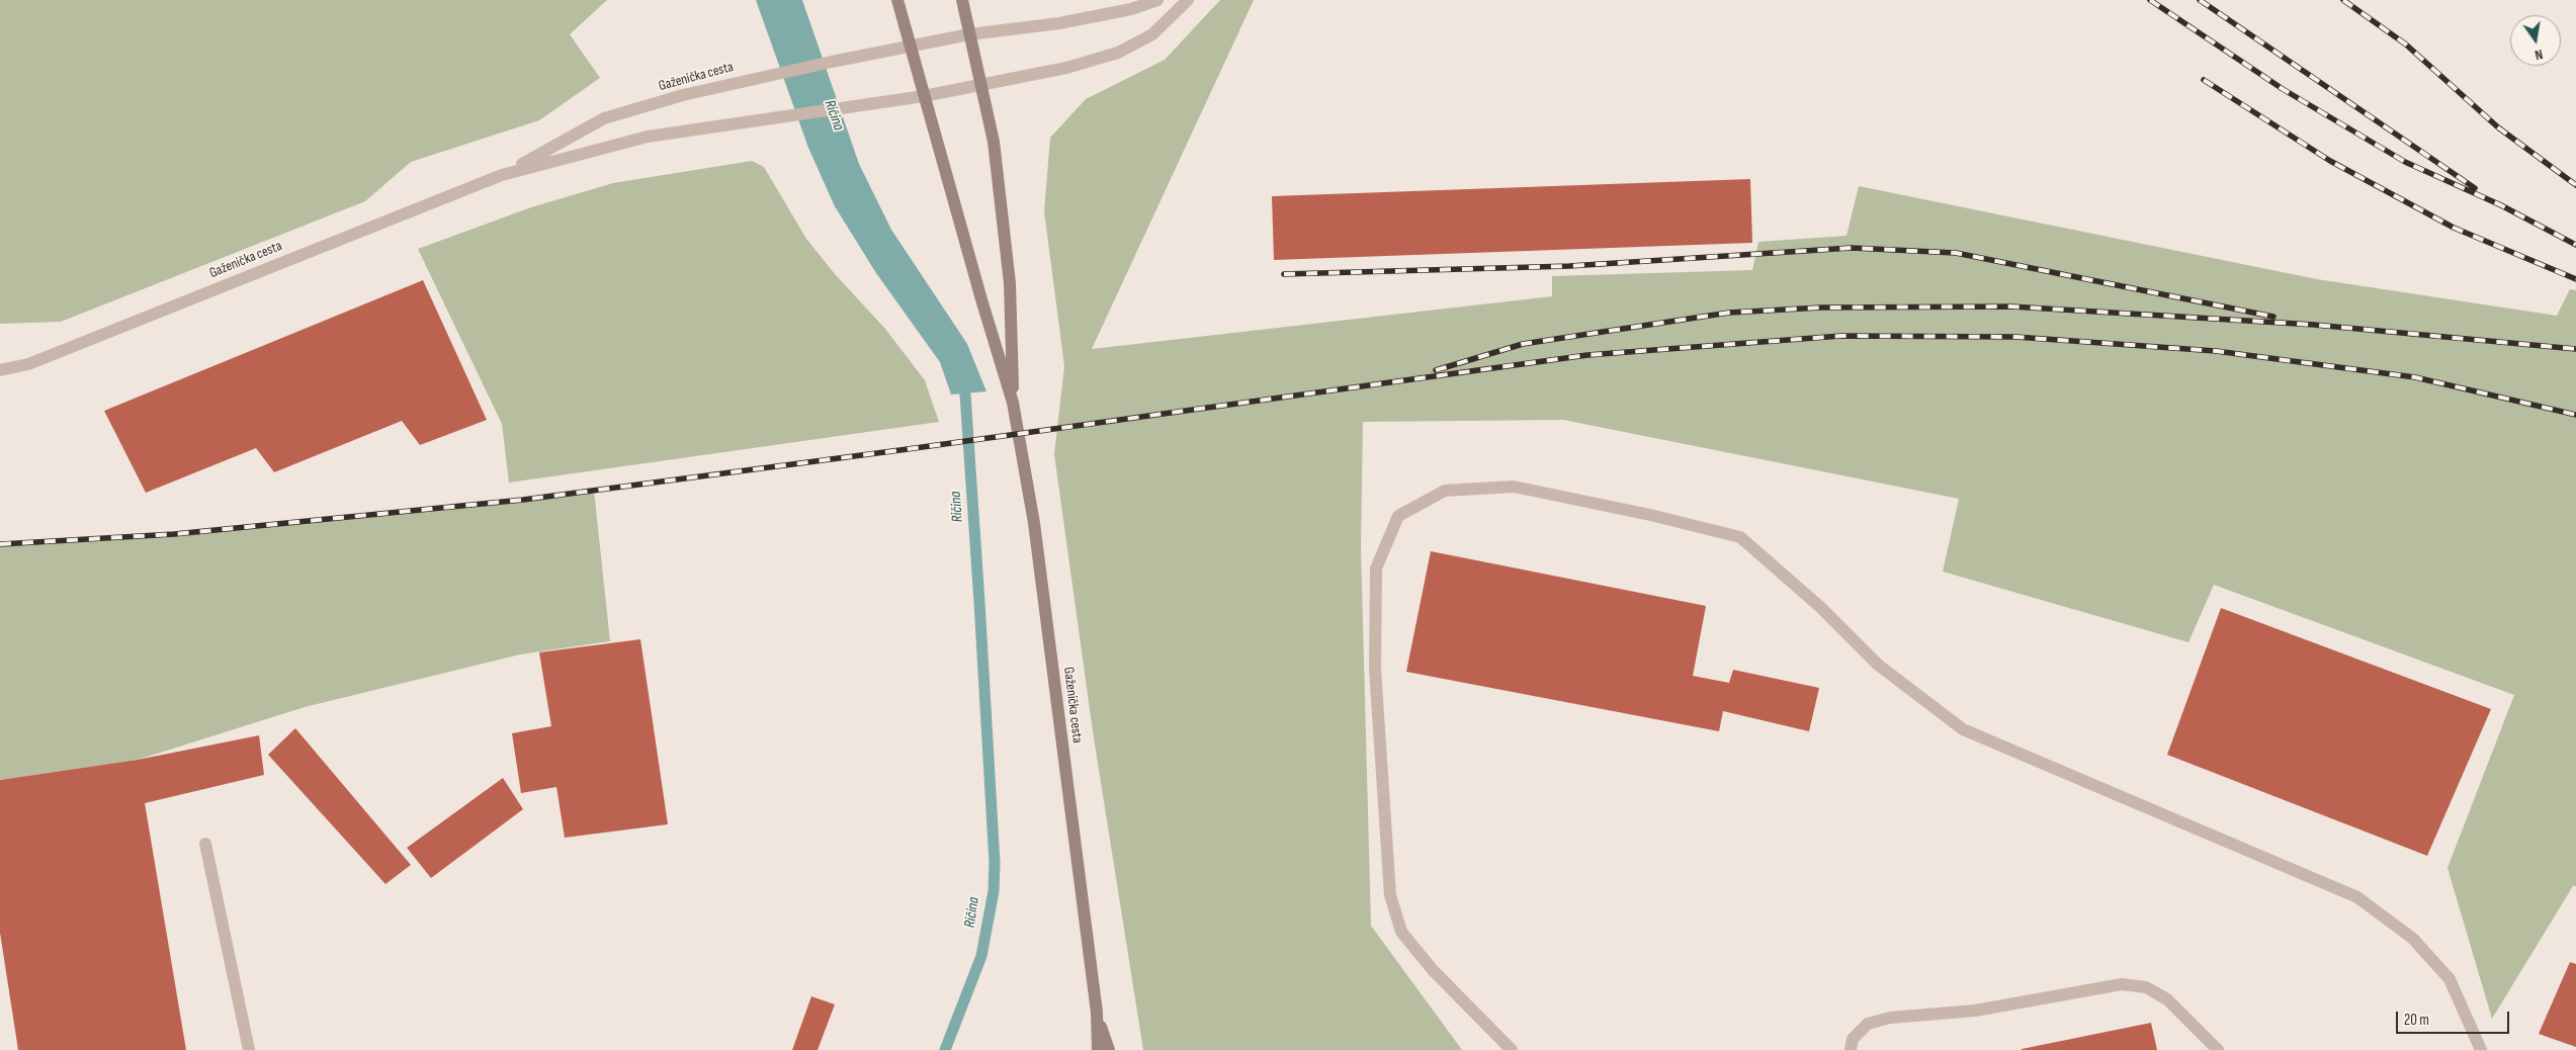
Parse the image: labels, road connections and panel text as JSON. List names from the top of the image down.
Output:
{
  "streets": {
    "main road": ["Gaženička cesta"]
  },
  "water": ["Ričina"],
  "scale_bar": "20 m",
  "north": "bottom"
}
